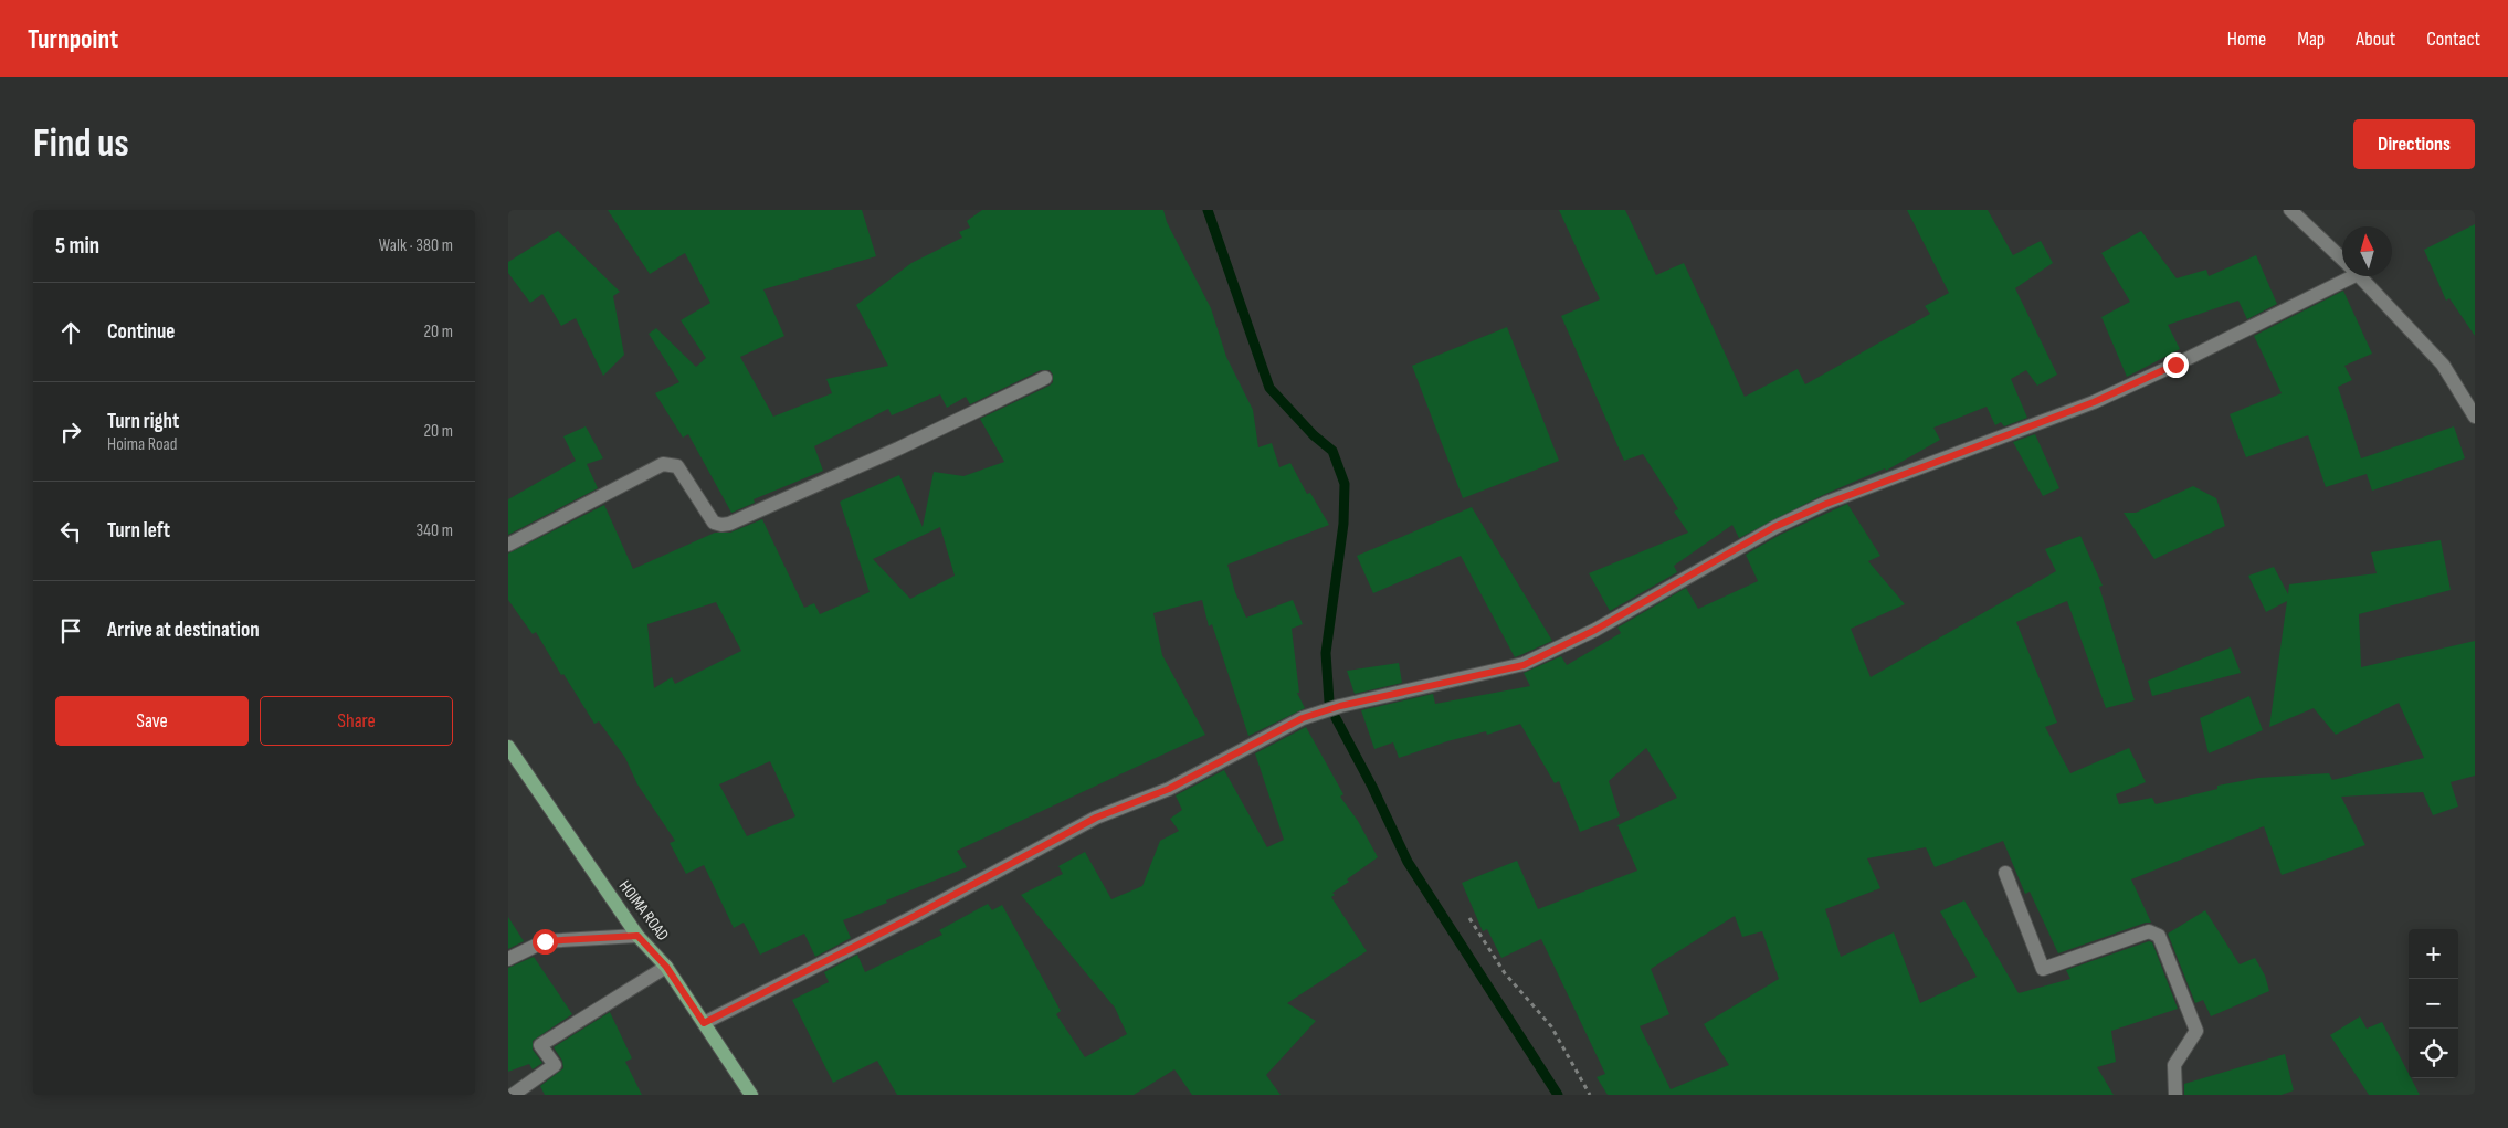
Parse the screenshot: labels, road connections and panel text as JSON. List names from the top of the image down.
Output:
{
  "streets": {
    "main road": ["HOIMA ROAD"]
  },
  "north": "top",
  "page": {
    "header": "Turnpoint",
    "nav": [
      "Home",
      "Map",
      "About",
      "Contact"
    ],
    "buttons": [
      "Directions",
      ["Save", "Share"]
    ],
    "title": "Find us",
    "heading": ["5 min", "Walk · 380 m"],
    "list": [
      ["Continue", "20 m"],
      ["Turn right", "Hoima Road", "20 m"],
      ["Turn left", "340 m"],
      "Arrive at destination"
    ],
    "map_buttons": ["+", "−"]
  }
}
